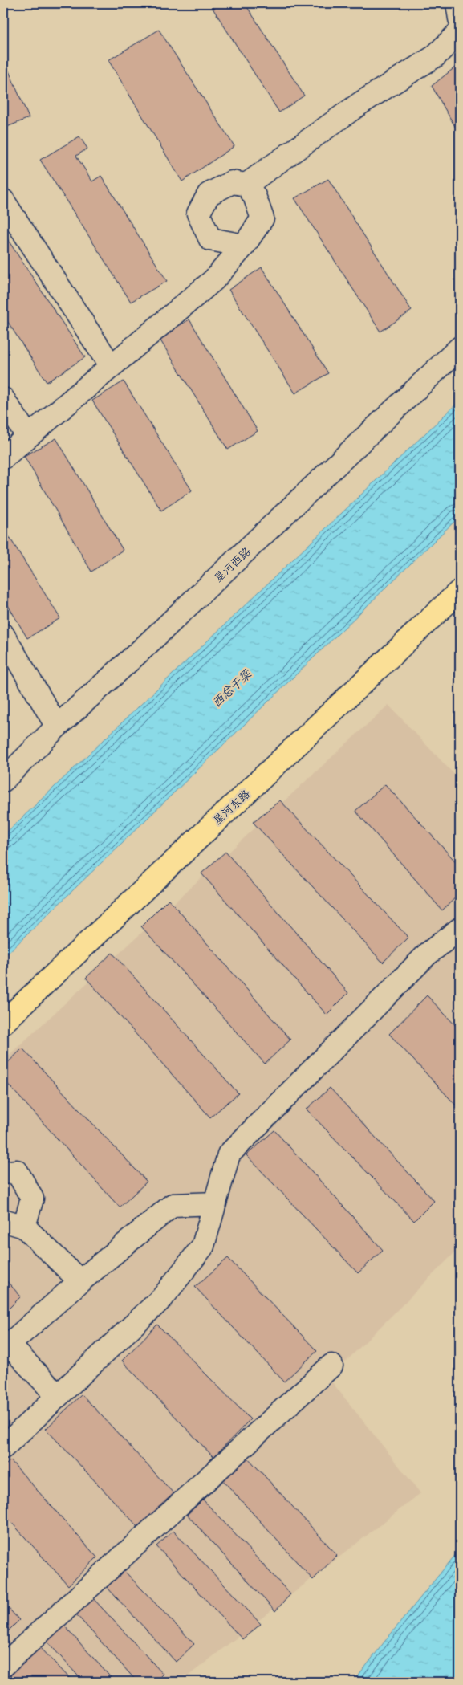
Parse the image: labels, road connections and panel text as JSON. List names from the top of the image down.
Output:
{
  "streets": {
    "main road": ["星河东路"],
    "street": ["星河西路"]
  },
  "water": ["西总干梁"]
}
